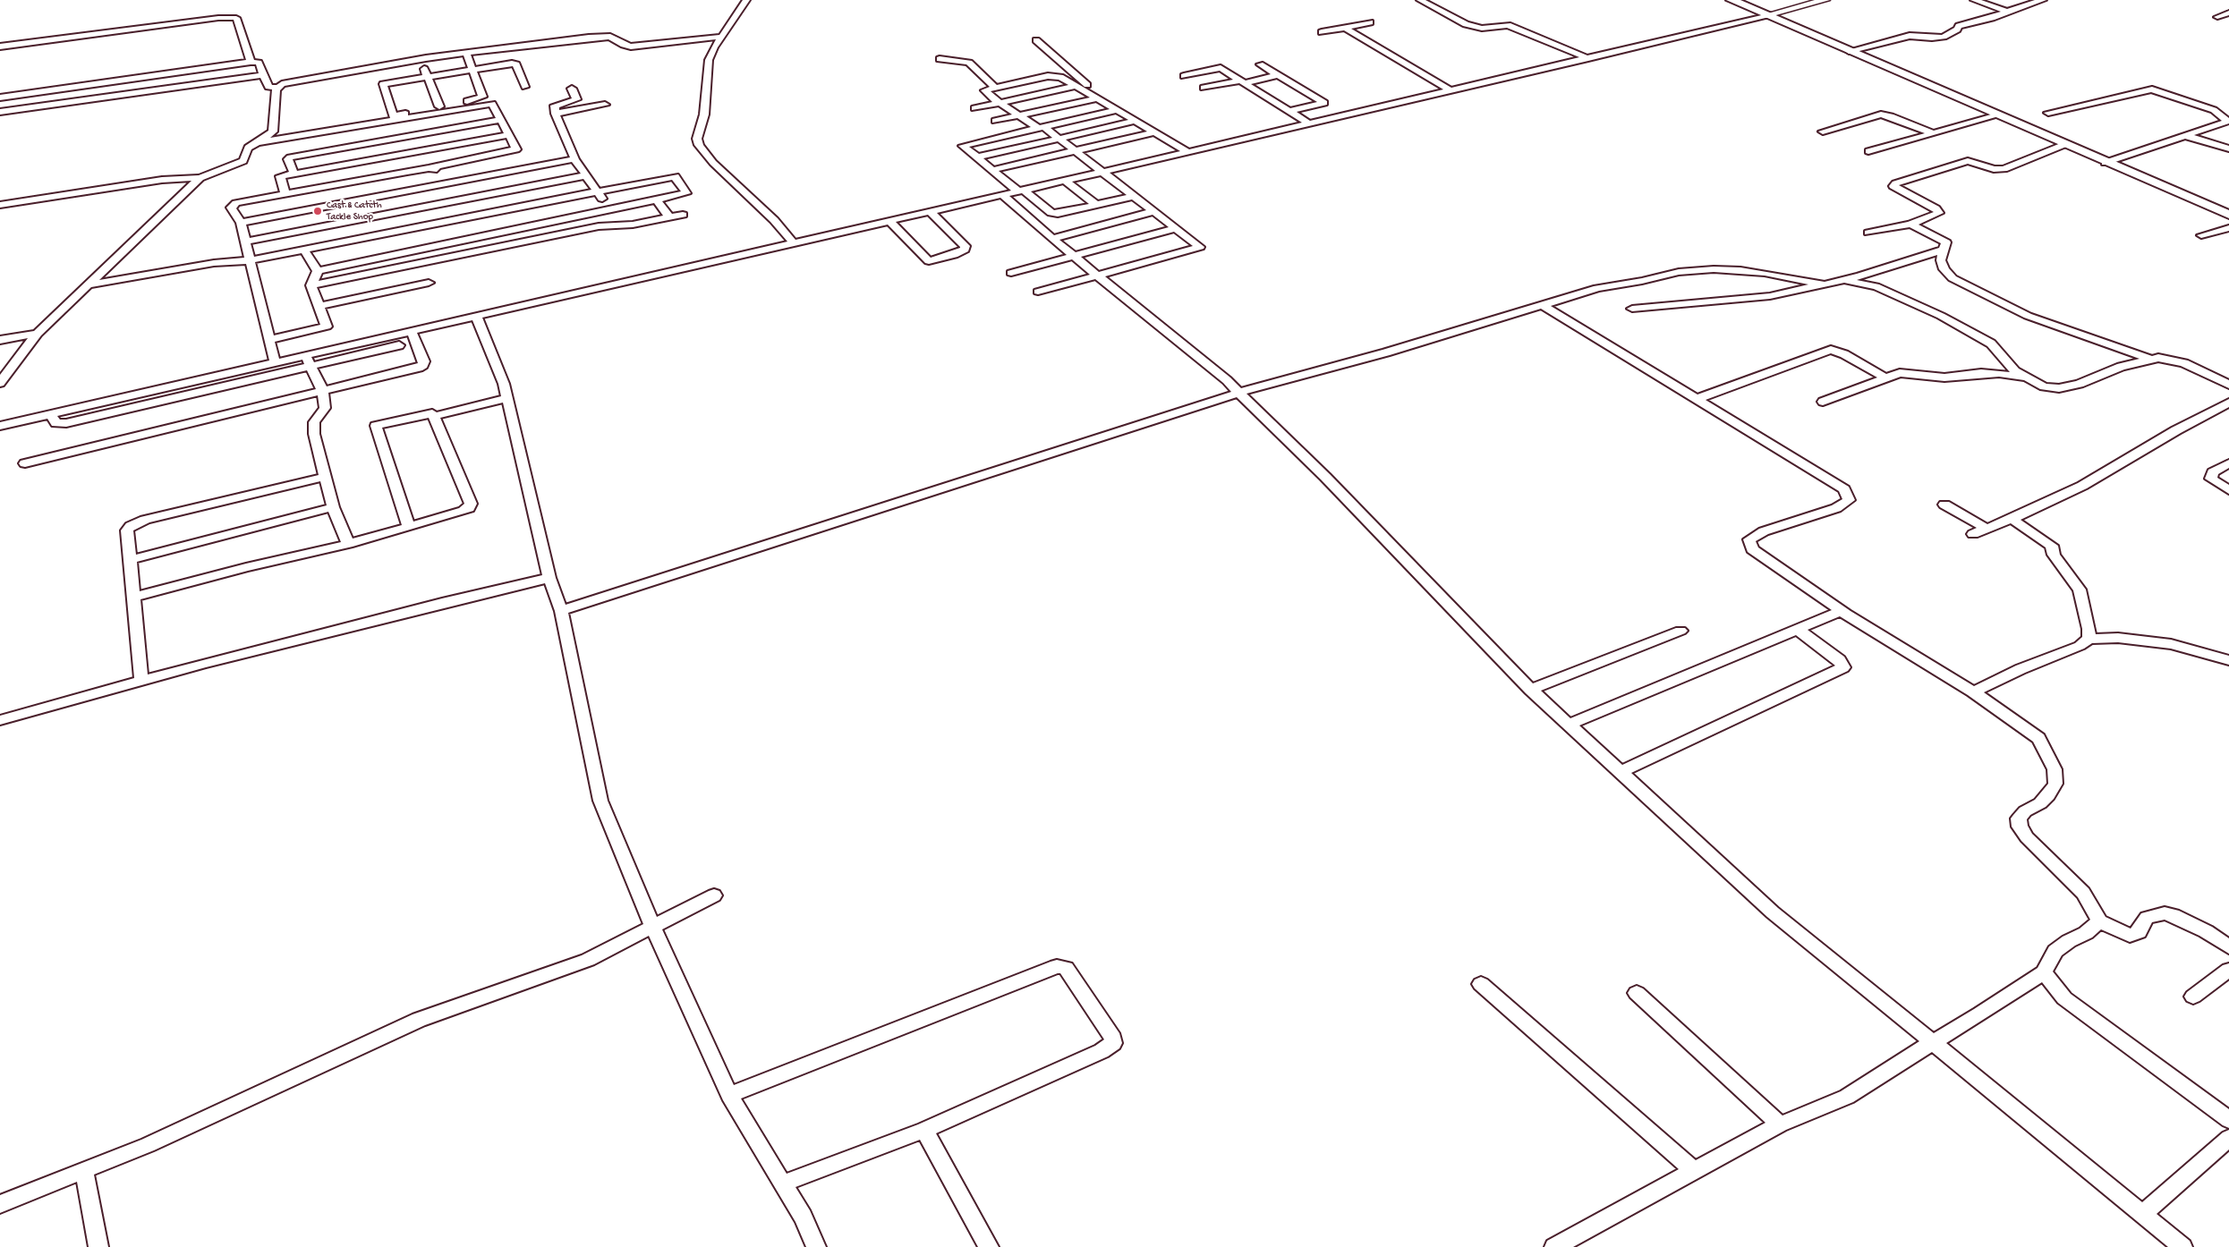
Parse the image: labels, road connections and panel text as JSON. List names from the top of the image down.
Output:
{
  "places": ["Cast & Catcth Tackle Shop"]
}
